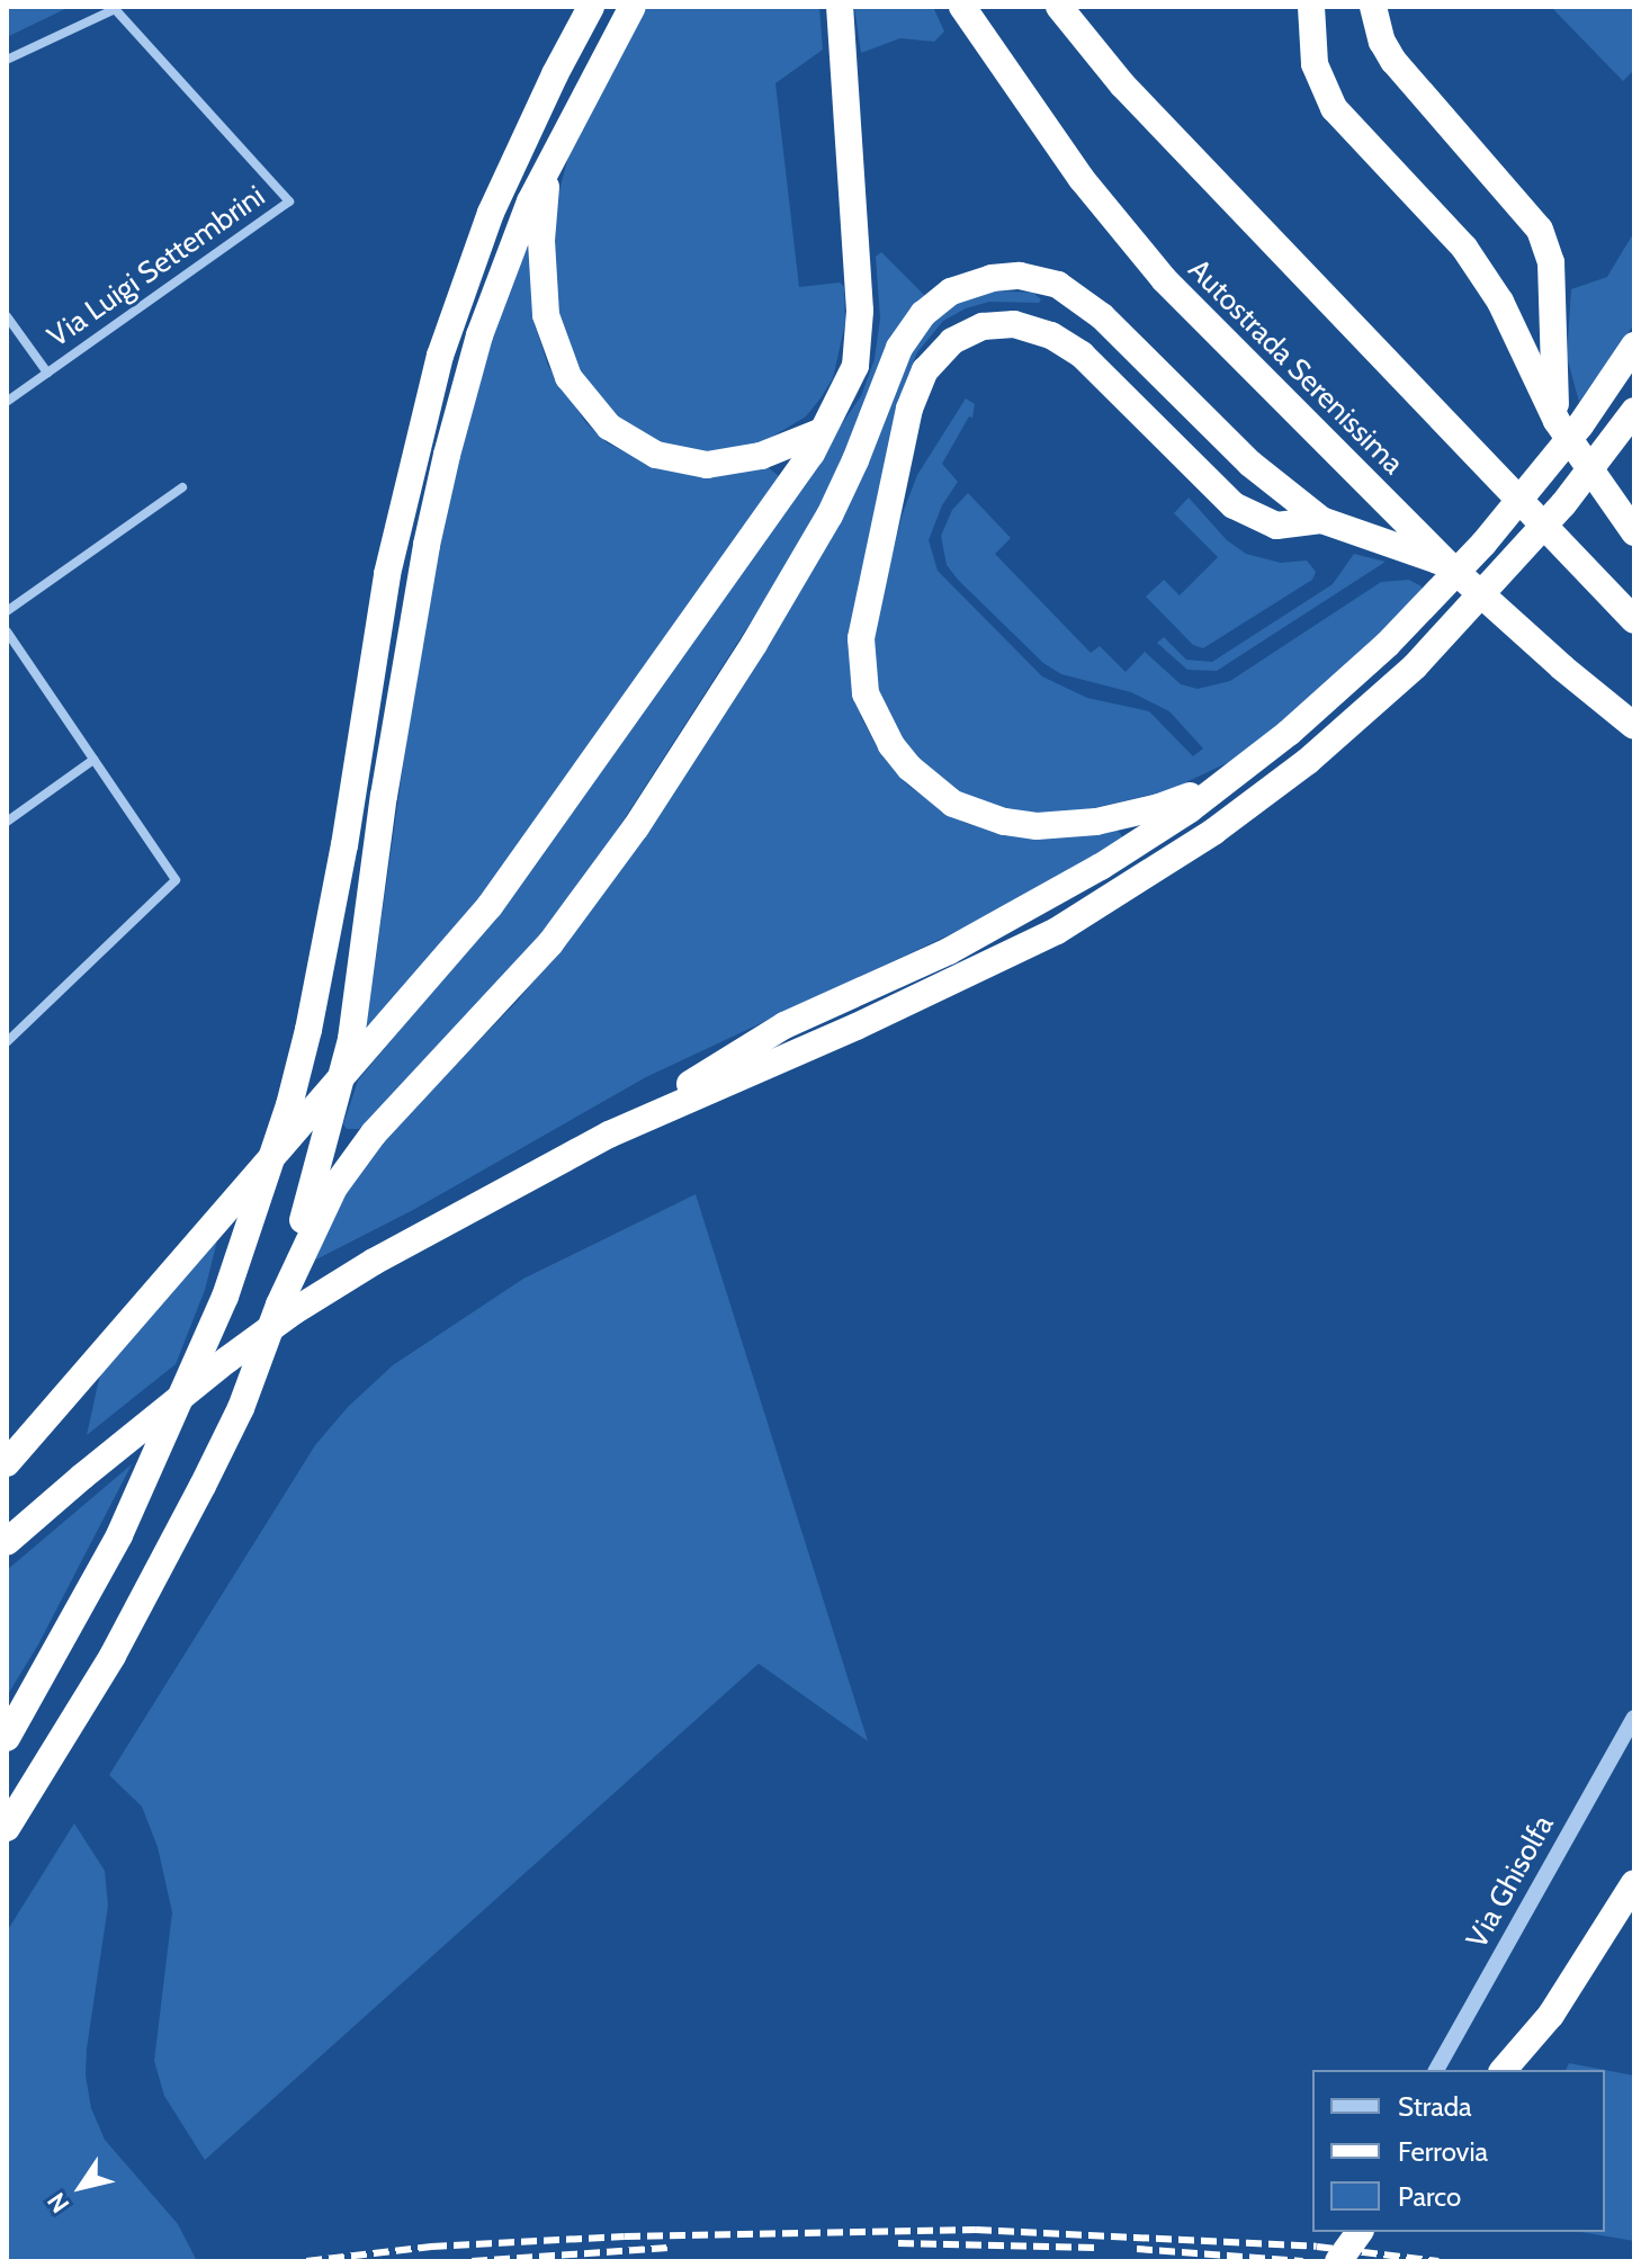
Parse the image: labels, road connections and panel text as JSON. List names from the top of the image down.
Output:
{
  "streets": {
    "highway": ["Autostrada Serenissima"],
    "street": ["Via Luigi Settembrini", "Via Ghisolfa"]
  },
  "legend": ["Strada", "Ferrovia", "Parco"],
  "north": "bottom left"
}
